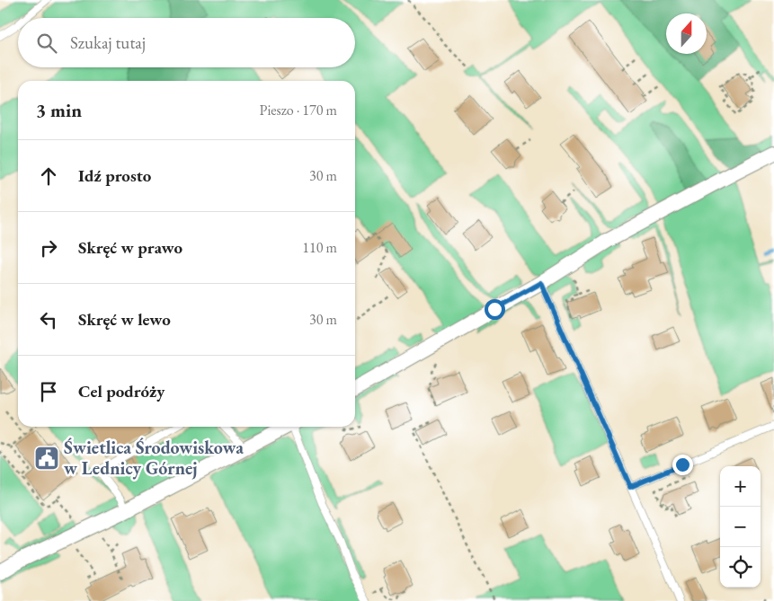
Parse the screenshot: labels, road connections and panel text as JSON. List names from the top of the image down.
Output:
{
  "places": {
    "public building": ["Świetlica Środowiskowa w Lednicy Górnej"]
  },
  "north": "top",
  "page": {
    "search": "Szukaj tutaj",
    "heading": ["3 min", "Pieszo · 170 m"],
    "list": [
      ["Idź prosto", "30 m"],
      ["Skręć w prawo", "110 m"],
      ["Skręć w lewo", "30 m"],
      "Cel podróży"
    ],
    "map_buttons": ["+", "−"]
  }
}
